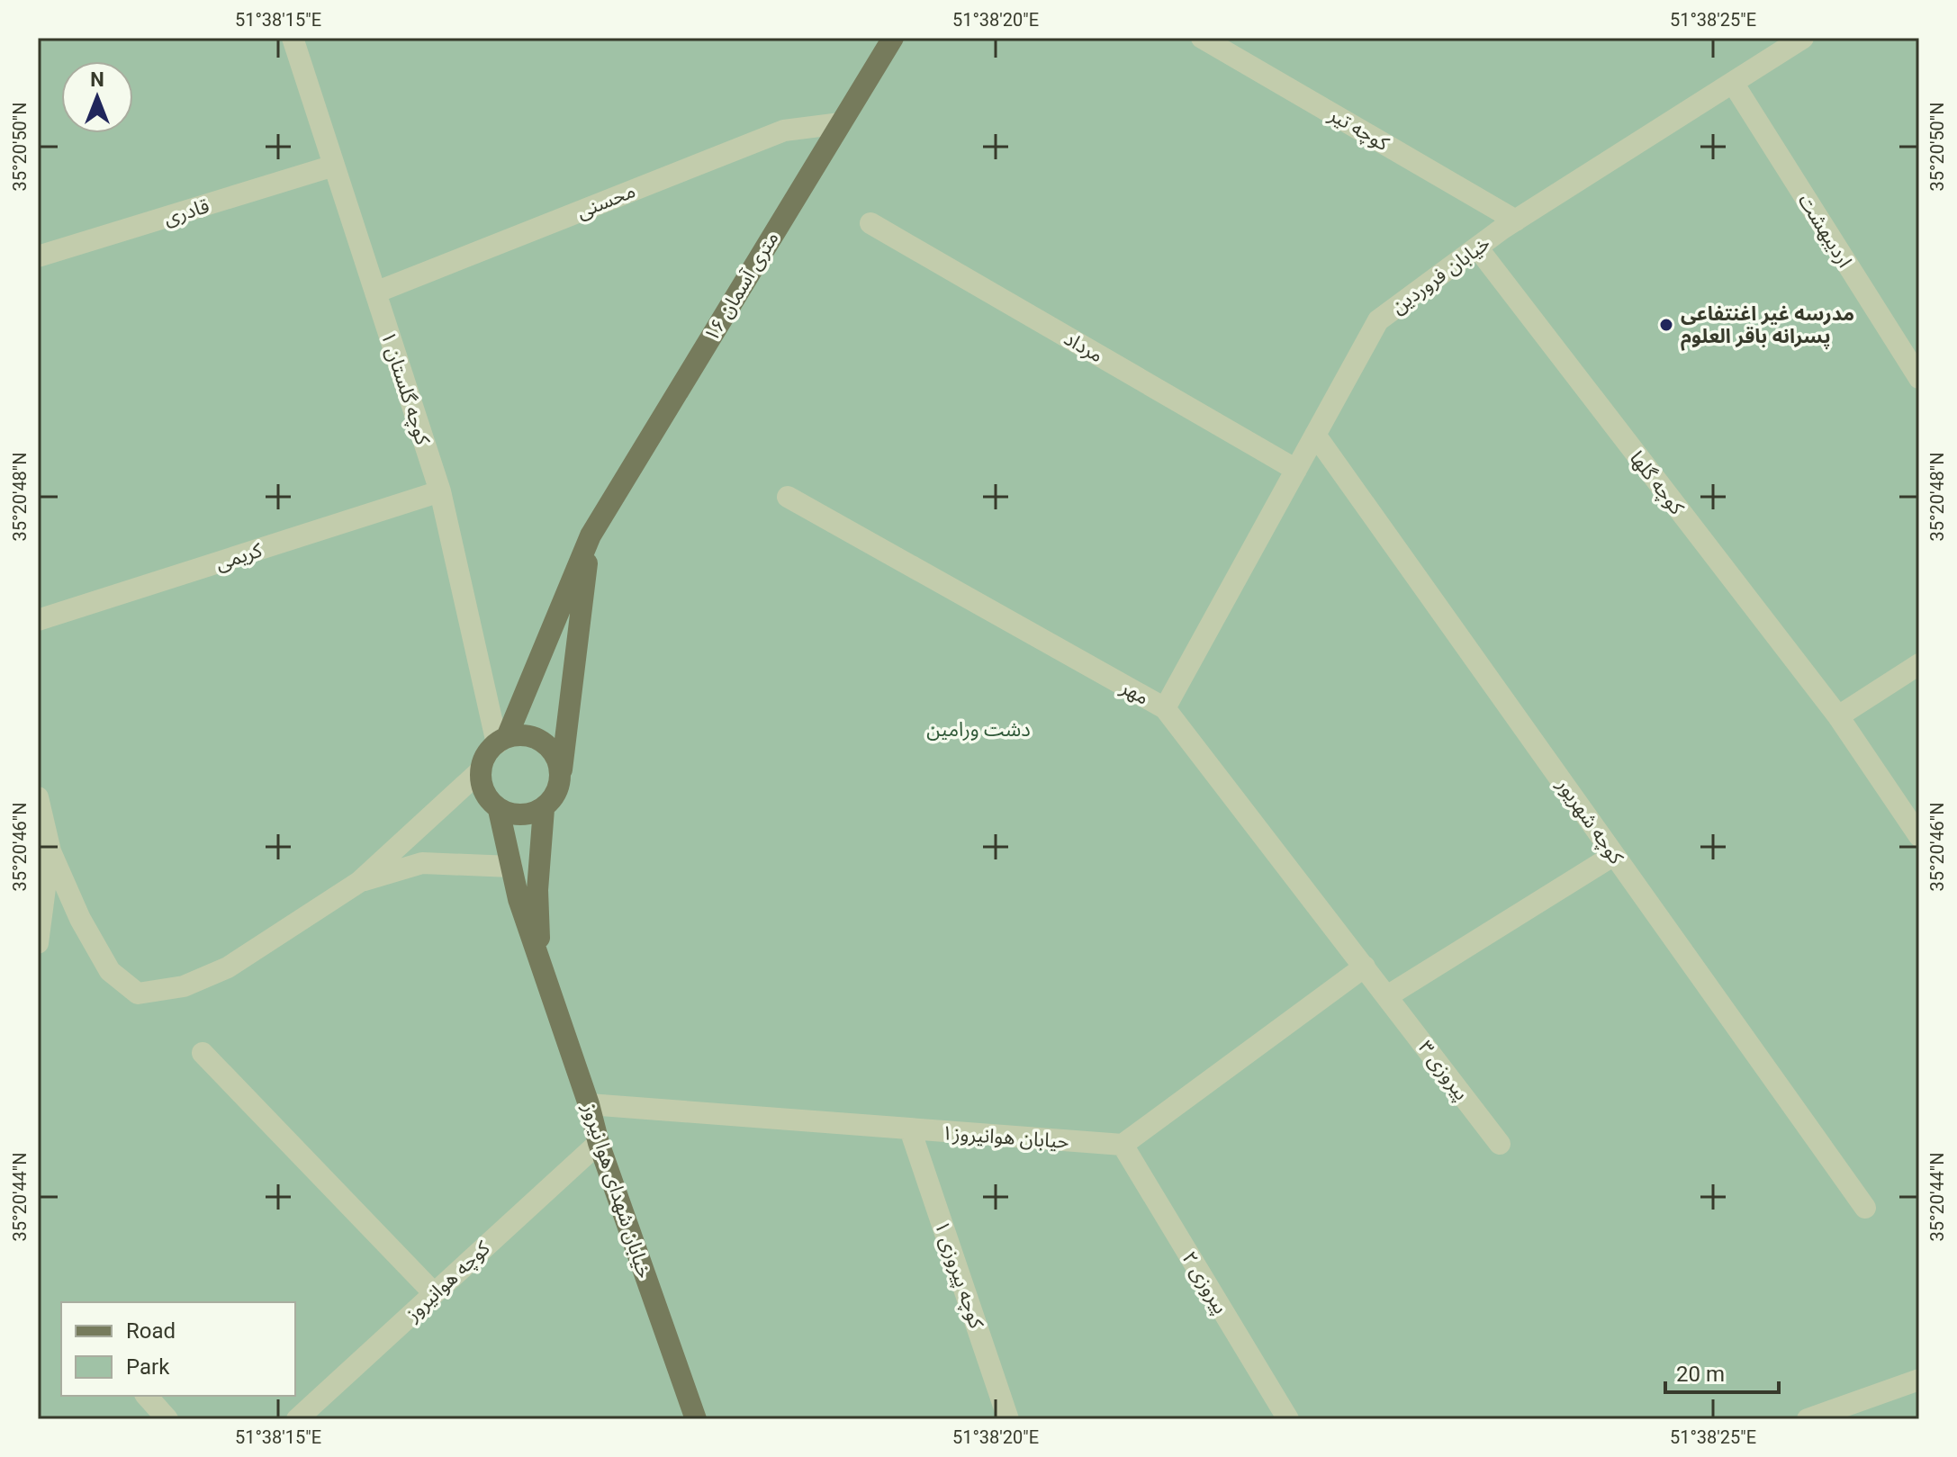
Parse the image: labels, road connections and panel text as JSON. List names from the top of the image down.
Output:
{
  "streets": {
    "main road": ["۱۶ متری آسمان", "خیابان شهدای هوا نیروز"],
    "street": [
      "کوچه تیر",
      "محسنی",
      "قادری",
      "اردیبهشت",
      "خیابان فروردین",
      "مرداد",
      "کوچه گلستان ۱",
      "کوچه گلها",
      "کریمی",
      "مهر",
      "کوچه شهریور",
      "پیروزی ۳",
      "حیابان هوانیروز۱",
      "کوچه پیروزی ۱",
      "کوچه هوانیروز",
      "پیروزی ۲"
    ]
  },
  "crossings": [
    ["کوچه تیر", "خیابان فروردین"],
    ["محسنی", "۱۶ متری آسمان"],
    ["محسنی", "کوچه گلستان ۱"],
    ["قادری", "کوچه گلستان ۱"],
    ["اردیبهشت", "خیابان فروردین"],
    ["خیابان فروردین", "مرداد"],
    ["خیابان فروردین", "کوچه گلها"],
    ["خیابان فروردین", "مهر"],
    ["خیابان فروردین", "کوچه شهریور"],
    ["۱۶ متری آسمان", "کوچه گلستان ۱"],
    ["۱۶ متری آسمان", "خیابان شهدای هوا نیروز"],
    ["کوچه گلستان ۱", "کریمی"],
    ["کوچه گلستان ۱", "خیابان شهدای هوا نیروز"],
    ["مهر", "پیروزی ۳"],
    ["حیابان هوانیروز۱", "خیابان شهدای هوا نیروز"],
    ["حیابان هوانیروز۱", "کوچه پیروزی ۱"],
    ["حیابان هوانیروز۱", "پیروزی ۲"],
    ["خیابان شهدای هوا نیروز", "کوچه هوانیروز"]
  ],
  "parks": ["دشت ورامین"],
  "places": ["مدرسه غیر اغنتفاعی پسرانه باقر العلوم"],
  "legend": ["Road", "Park"],
  "scale_bar": "20 m",
  "north": "top",
  "coordinates": [
    "51°38'15\"E",
    "51°38'20\"E",
    "51°38'25\"E",
    "35°20'50\"N",
    "35°20'48\"N",
    "35°20'46\"N",
    "35°20'44\"N"
  ]
}
